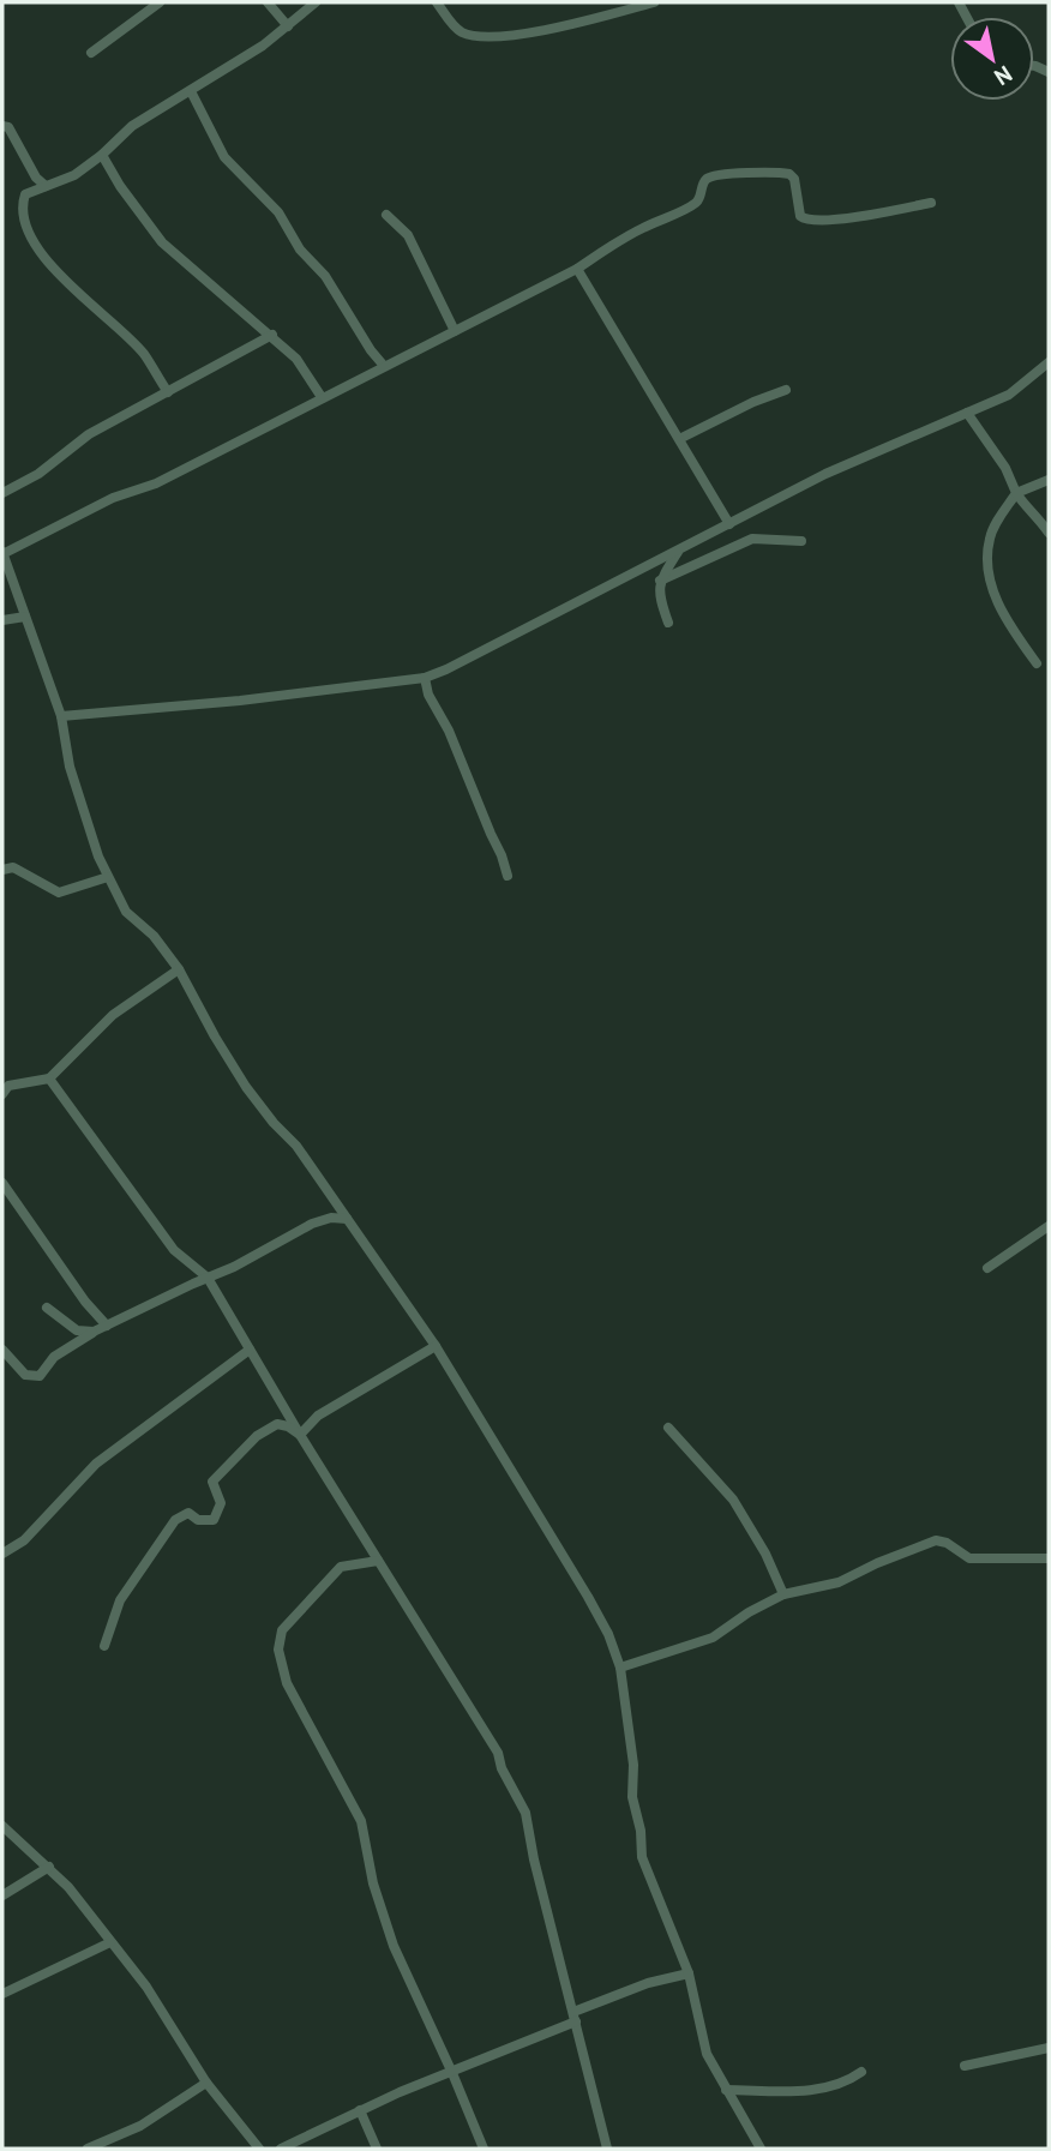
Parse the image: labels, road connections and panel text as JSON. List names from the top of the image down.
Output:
{
  "north": "bottom right"
}
